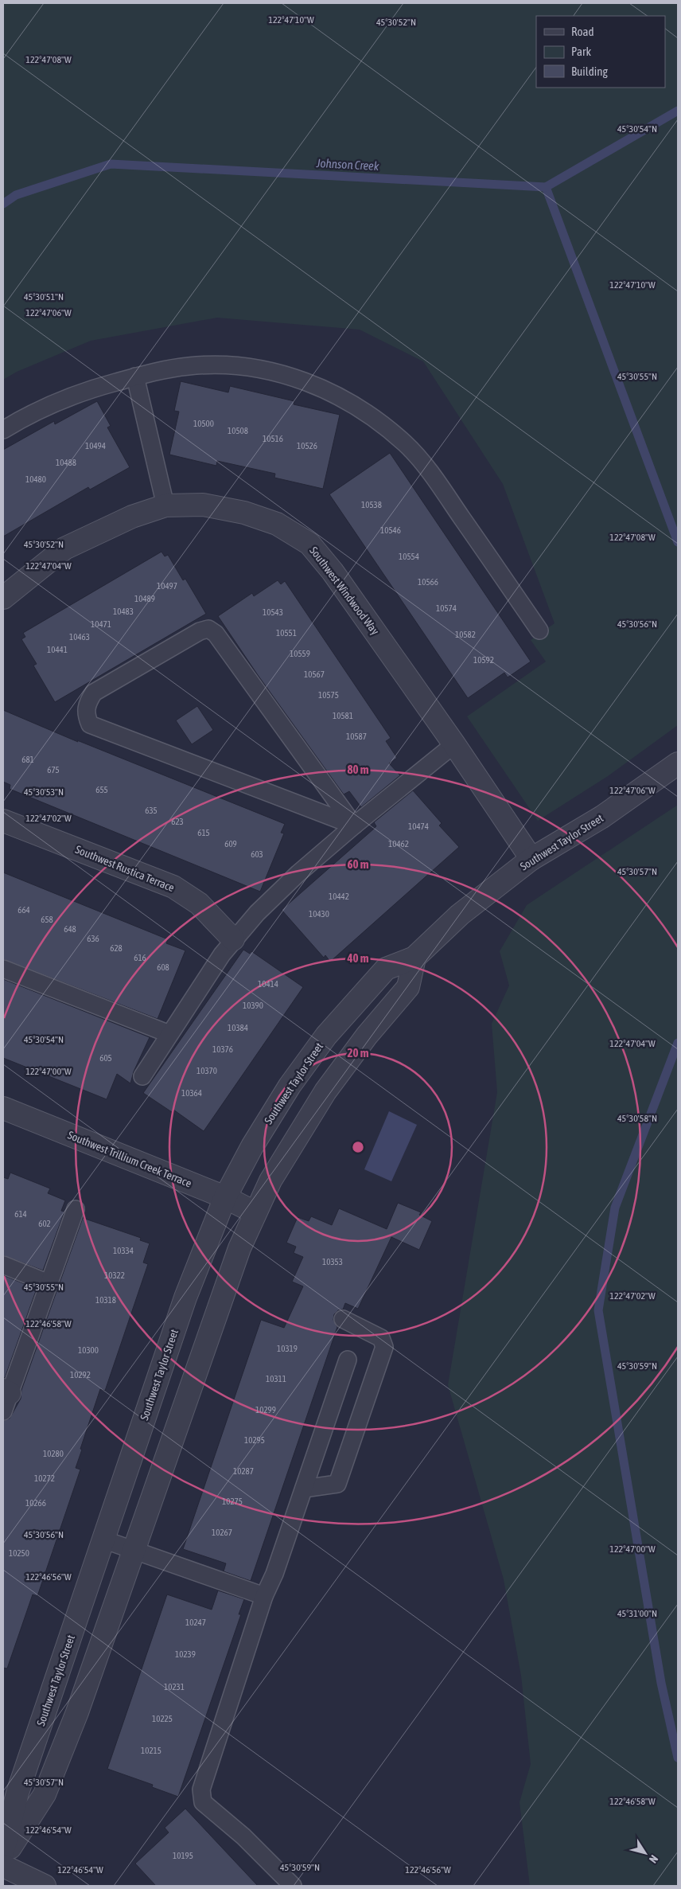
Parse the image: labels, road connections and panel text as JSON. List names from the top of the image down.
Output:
{
  "streets": {
    "street": [
      "Southwest Windwood Way",
      "Southwest Taylor Street",
      "Southwest Rustica Terrace",
      "Southwest Trillium Creek Terrace"
    ]
  },
  "crossings": [
    ["Southwest Windwood Way", "Southwest Taylor Street"],
    ["Southwest Taylor Street", "Southwest Trillium Creek Terrace"]
  ],
  "water": ["Johnson Creek"],
  "house_numbers": [
    "10500",
    "10508",
    "10516",
    "10494",
    "10526",
    "10488",
    "10480",
    "10538",
    "10546",
    "10554",
    "10566",
    "10497",
    "10489",
    "10574",
    "10483",
    "10543",
    "10471",
    "10551",
    "10582",
    "10463",
    "10441",
    "10559",
    "10592",
    "10567",
    "10575",
    "10581",
    "10587",
    "681",
    "675",
    "655",
    "635",
    "623",
    "10474",
    "615",
    "609",
    "10462",
    "603",
    "10442",
    "664",
    "10430",
    "658",
    "648",
    "636",
    "628",
    "616",
    "608",
    "10414",
    "10390",
    "10384",
    "10376",
    "605",
    "10370",
    "10364",
    "614",
    "602",
    "10334",
    "10353",
    "10322",
    "10318",
    "10319",
    "10300",
    "10292",
    "10311",
    "10299",
    "10295",
    "10280",
    "10287",
    "10272",
    "10275",
    "10266",
    "10267",
    "10250",
    "10247",
    "10239",
    "10231",
    "10225",
    "10215",
    "10195"
  ],
  "legend": ["Road", "Park", "Building"],
  "north": "bottom right",
  "coordinates": [
    "122°47'10\"W",
    "45°30'52\"N",
    "122°47'08\"W",
    "45°30'54\"N",
    "45°30'51\"N",
    "122°47'06\"W",
    "45°30'55\"N",
    "122°47'04\"W",
    "45°30'56\"N",
    "45°30'53\"N",
    "122°47'02\"W",
    "45°30'57\"N",
    "122°47'00\"W",
    "45°30'58\"N",
    "122°46'58\"W",
    "45°30'59\"N",
    "122°46'56\"W",
    "45°31'00\"N",
    "122°46'54\"W"
  ],
  "rings": [
    "80 m",
    "60 m",
    "40 m",
    "20 m"
  ]
}
